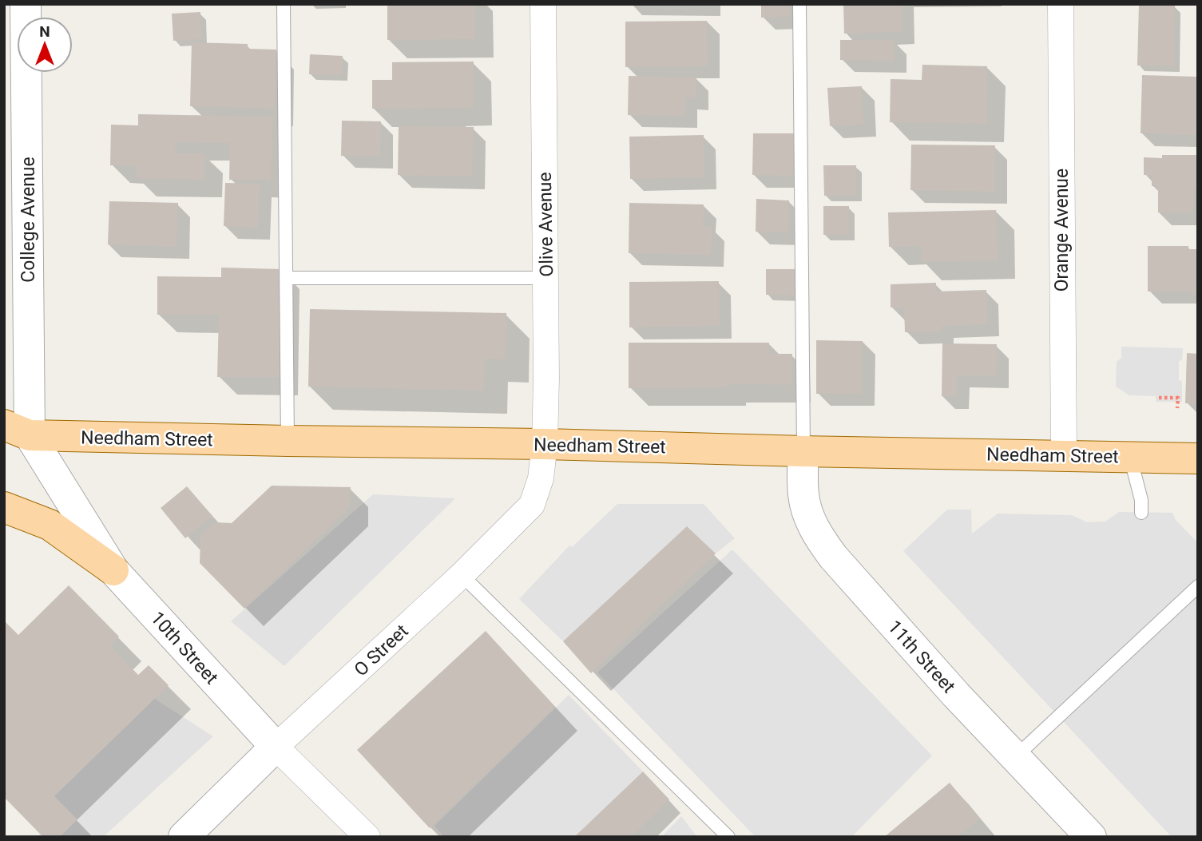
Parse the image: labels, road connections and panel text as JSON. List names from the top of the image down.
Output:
{
  "streets": {
    "main road": ["Needham Street"],
    "street": [
      "College Avenue",
      "Olive Avenue",
      "Orange Avenue",
      "10th Street",
      "O Street",
      "11th Street"
    ]
  },
  "crossings": [
    ["College Avenue", "Needham Street"],
    ["College Avenue", "10th Street"],
    ["Olive Avenue", "Needham Street"],
    ["Olive Avenue", "O Street"],
    ["Orange Avenue", "Needham Street"],
    ["Needham Street", "10th Street"],
    ["Needham Street", "O Street"],
    ["Needham Street", "11th Street"],
    ["10th Street", "O Street"]
  ],
  "north": "top"
}
